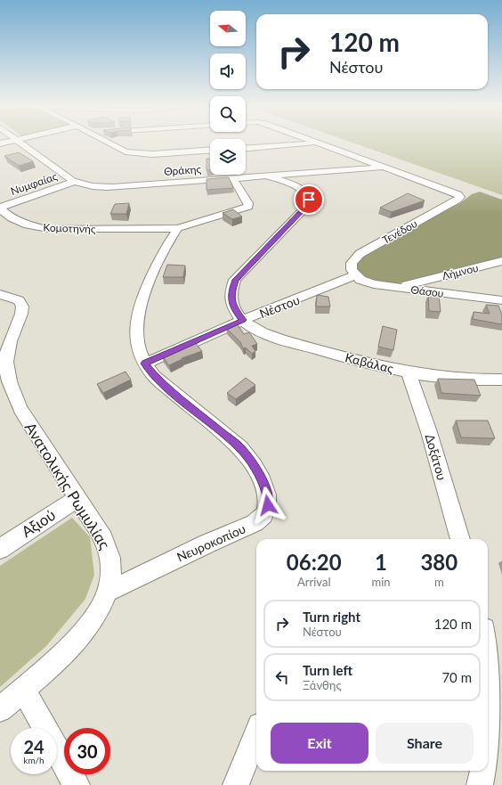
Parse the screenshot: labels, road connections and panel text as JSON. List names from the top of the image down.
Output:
{
  "streets": {
    "street": [
      "Θράκης",
      "Νυμφαίας",
      "Κομοτηνής",
      "Τενέδου",
      "Λήμνου",
      "Θάσου",
      "Νέστου",
      "Καβάλας",
      "Δοξάτου",
      "Ανατολικής Ρωμυλίας",
      "Αξιού",
      "Νευροκοπίου"
    ]
  },
  "crossings": [
    ["Θράκης", "Νυμφαίας"],
    ["Θράκης", "Κομοτηνής"],
    ["Θράκης", "Τενέδου"],
    ["Θράκης", "Καβάλας"],
    ["Νυμφαίας", "Κομοτηνής"],
    ["Κομοτηνής", "Νευροκοπίου"],
    ["Τενέδου", "Θάσου"],
    ["Τενέδου", "Νέστου"],
    ["Λήμνου", "Θάσου"],
    ["Θάσου", "Νέστου"],
    ["Νέστου", "Καβάλας"],
    ["Νέστου", "Νευροκοπίου"],
    ["Καβάλας", "Δοξάτου"],
    ["Ανατολικής Ρωμυλίας", "Αξιού"],
    ["Ανατολικής Ρωμυλίας", "Νευροκοπίου"]
  ],
  "north": "left",
  "page": {
    "turn": ["120 m", "Νέστου"],
    "eta": [
      "06:20",
      "Arrival",
      "1",
      "min",
      "380",
      "m"
    ],
    "list": [
      {
        "name": "Turn right",
        "note": "Νέστου",
        "value": "120 m"
      },
      {
        "name": "Turn left",
        "note": "Ξάνθης",
        "value": "70 m"
      }
    ],
    "buttons": ["Exit", "Share"],
    "speed": "24 km/h",
    "limit": "30"
  }
}
